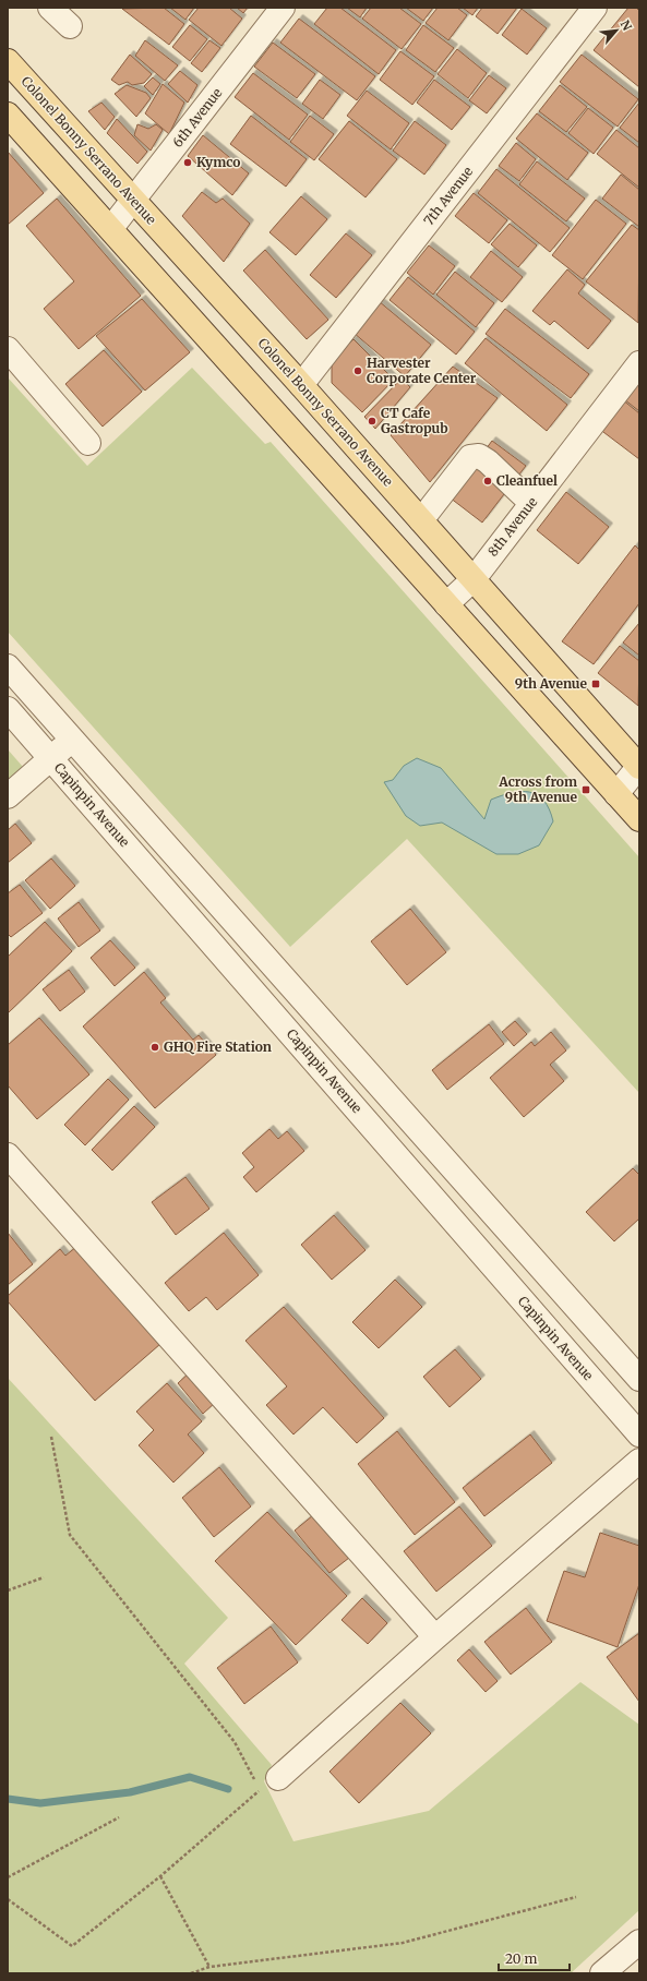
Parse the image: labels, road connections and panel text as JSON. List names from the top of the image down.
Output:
{
  "streets": {
    "main road": ["Colonel Bonny Serrano Avenue"],
    "street": [
      "6th Avenue",
      "7th Avenue",
      "8th Avenue",
      "Capinpin Avenue"
    ]
  },
  "crossings": [
    ["6th Avenue", "Colonel Bonny Serrano Avenue"],
    ["Colonel Bonny Serrano Avenue", "7th Avenue"],
    ["Colonel Bonny Serrano Avenue", "8th Avenue"]
  ],
  "places": {
    "other": [
      "Kymco",
      "Harvester Corporate Center",
      "CT Cafe Gastropub",
      "Cleanfuel",
      "GHQ Fire Station"
    ],
    "transit": ["9th Avenue", "Across from 9th Avenue"]
  },
  "scale_bar": "20 m",
  "north": "top right"
}
